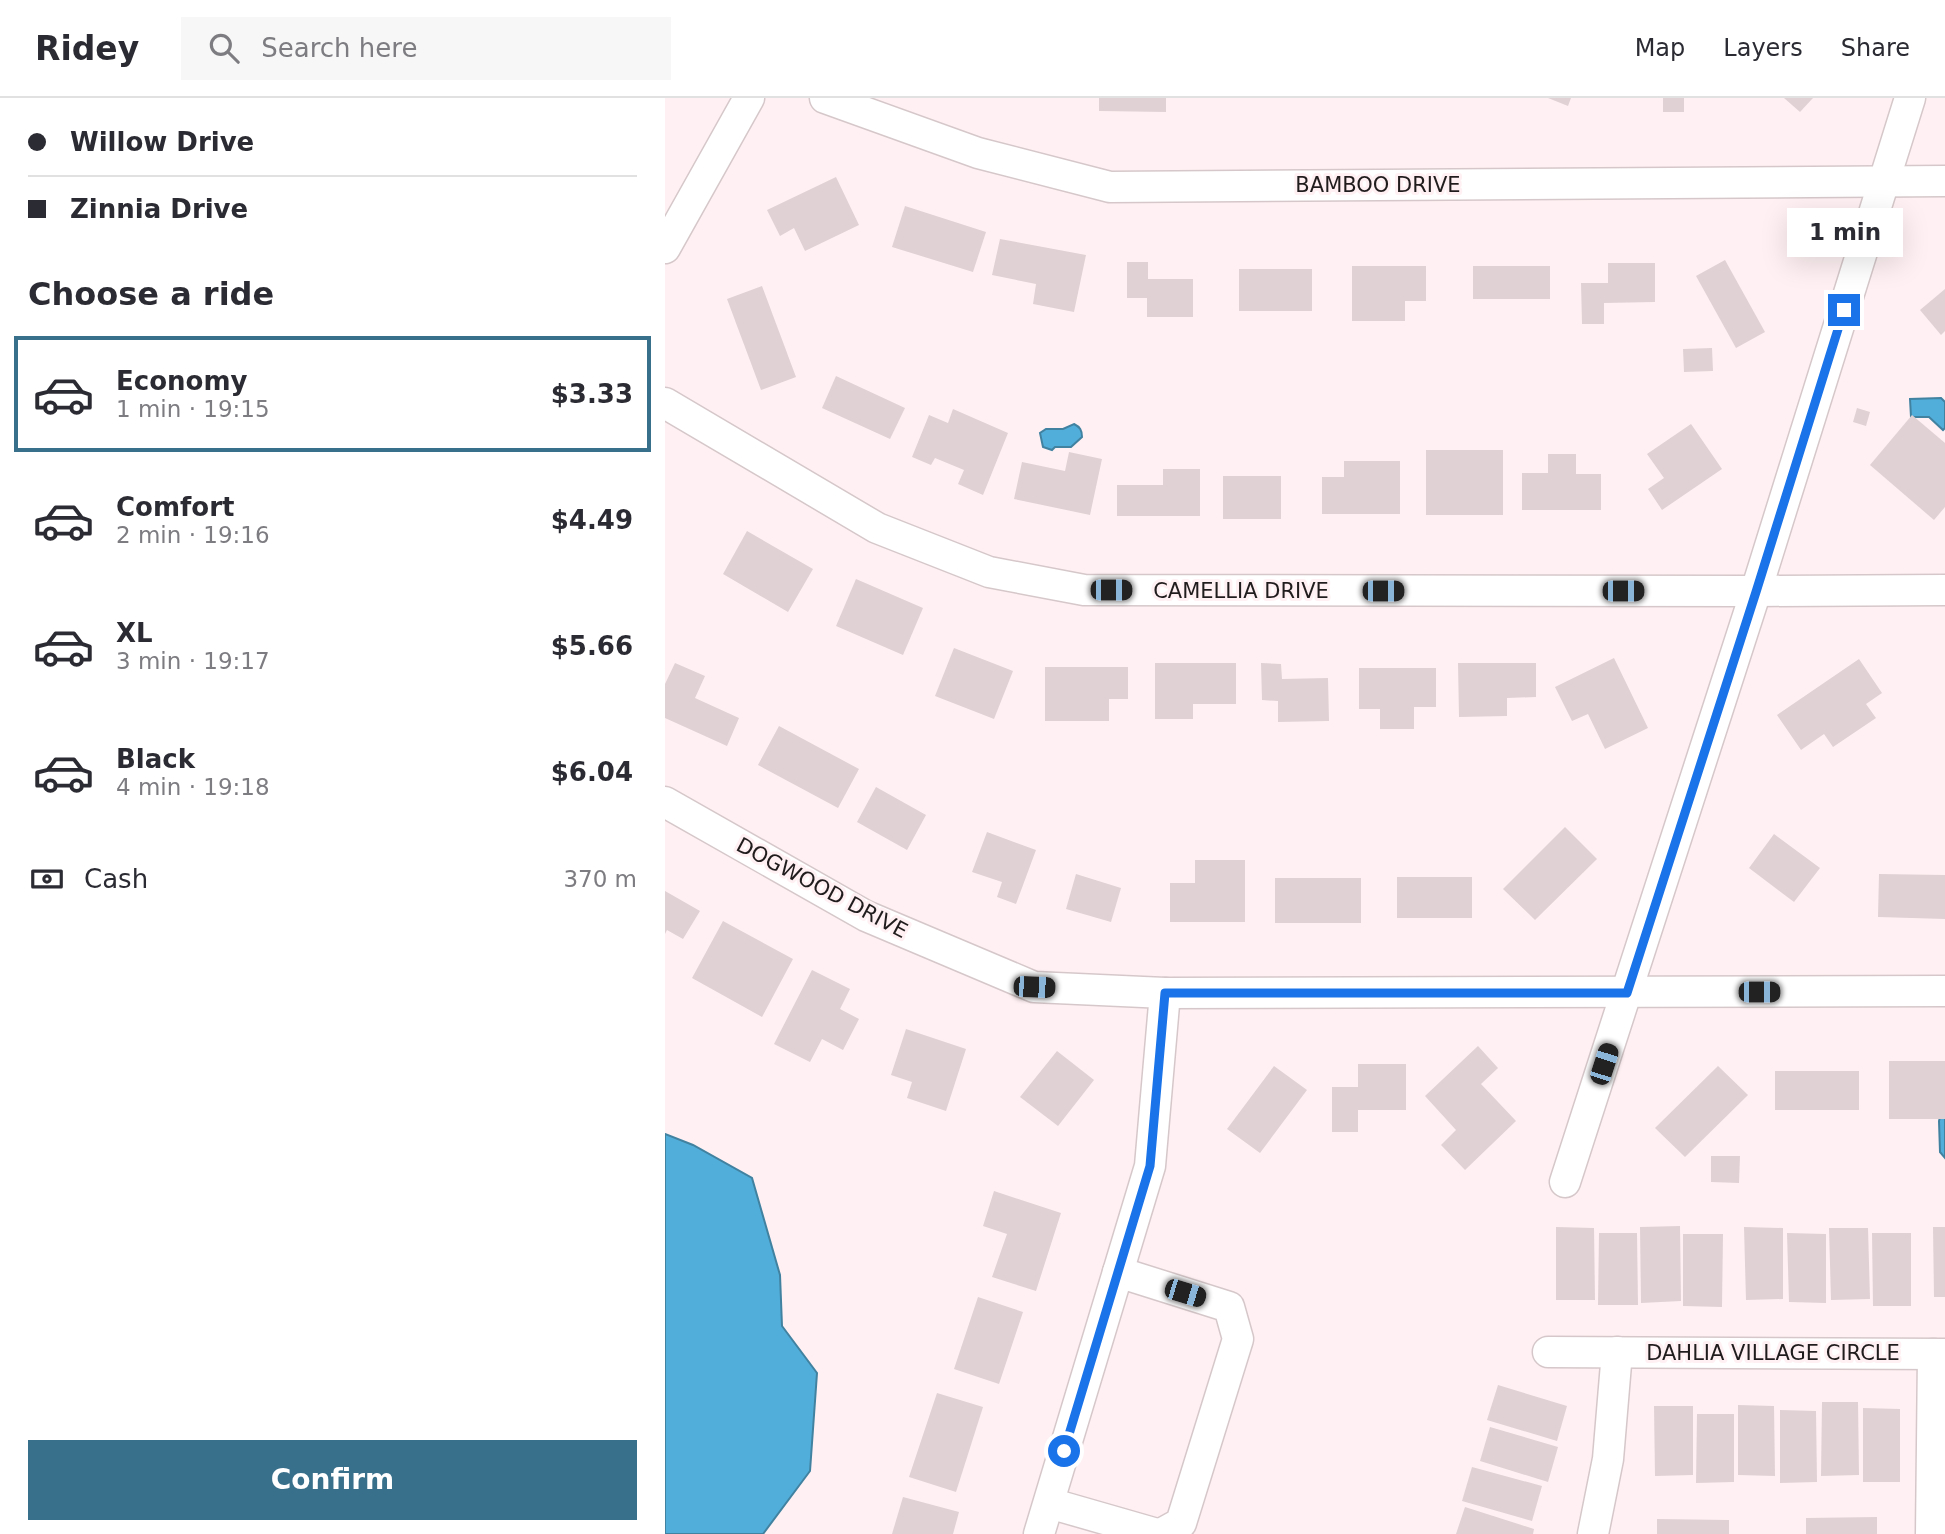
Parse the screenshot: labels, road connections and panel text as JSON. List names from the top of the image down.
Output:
{
  "streets": {
    "street": [
      "BAMBOO DRIVE",
      "CAMELLIA DRIVE",
      "DOGWOOD DRIVE",
      "DAHLIA VILLAGE CIRCLE"
    ]
  },
  "page": {
    "header": "Ridey",
    "search": "Search here",
    "nav": ["Map", "Layers", "Share"],
    "banner": ["Willow Drive", "Zinnia Drive"],
    "bubble": "1 min",
    "heading": "Choose a ride",
    "list": [
      {
        "name": "Economy",
        "note": "1 min · 19:15",
        "value": "$3.33"
      },
      {
        "name": "Comfort",
        "note": "2 min · 19:16",
        "value": "$4.49"
      },
      {
        "name": "XL",
        "note": "3 min · 19:17",
        "value": "$5.66"
      },
      {
        "name": "Black",
        "note": "4 min · 19:18",
        "value": "$6.04"
      }
    ],
    "pay": ["Cash", "370 m"],
    "buttons": "Confirm"
  }
}
